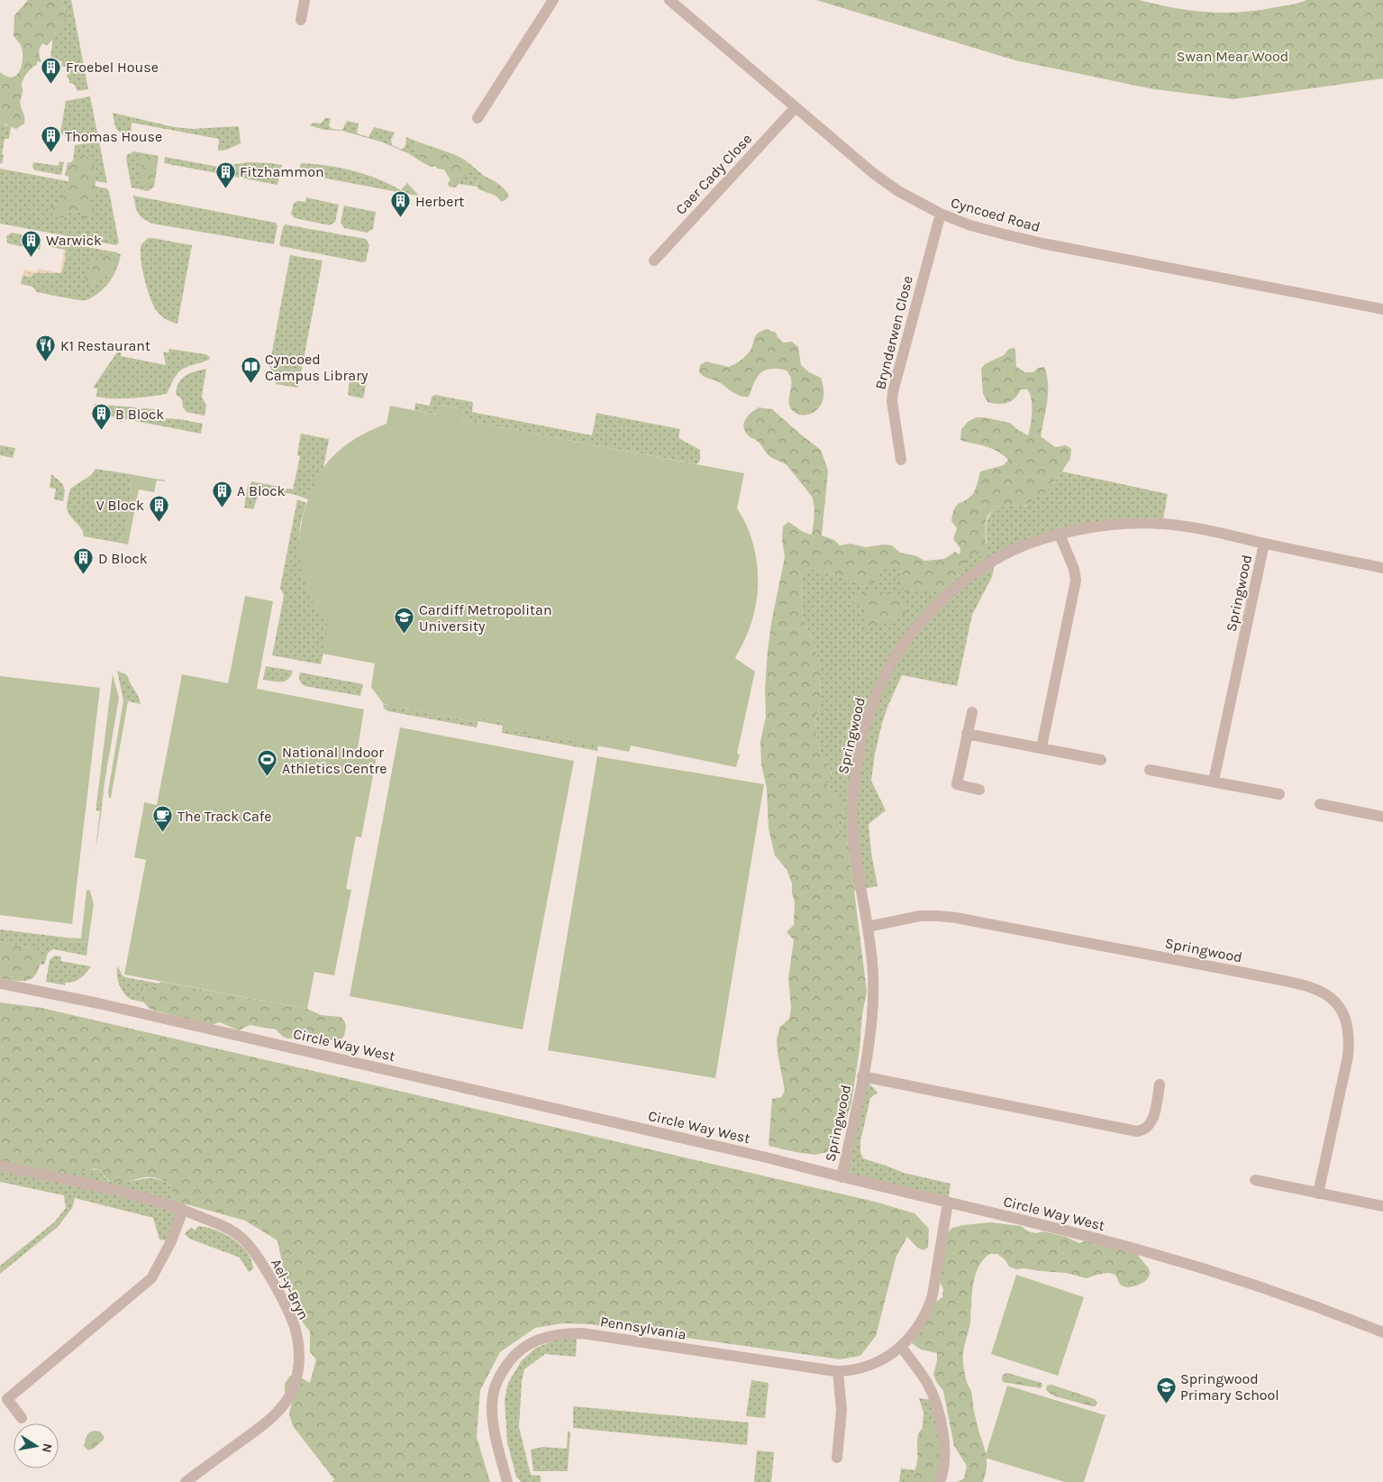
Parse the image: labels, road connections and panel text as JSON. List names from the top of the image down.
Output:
{
  "streets": {
    "street": [
      "Caer Cady Close",
      "Cyncoed Road",
      "Brynderwen Close",
      "Springwood",
      "Circle Way West",
      "Ael-y-Bryn",
      "Pennsylvania"
    ]
  },
  "crossings": [
    ["Caer Cady Close", "Cyncoed Road"],
    ["Cyncoed Road", "Brynderwen Close"],
    ["Springwood", "Circle Way West"],
    ["Circle Way West", "Pennsylvania"]
  ],
  "parks": ["Swan Mear Wood"],
  "places": {
    "building": [
      "Froebel House",
      "Thomas House",
      "Fitzhammon",
      "Herbert",
      "Warwick",
      "B Block",
      "A Block",
      "V Block",
      "D Block"
    ],
    "restaurant": ["K1 Restaurant"],
    "library": ["Cyncoed Campus Library"],
    "school or university": ["Cardiff Metropolitan University", "Springwood Primary School"],
    "sports": ["National Indoor Athletics Centre"],
    "cafe": ["The Track Cafe"]
  },
  "north": "right"
}
